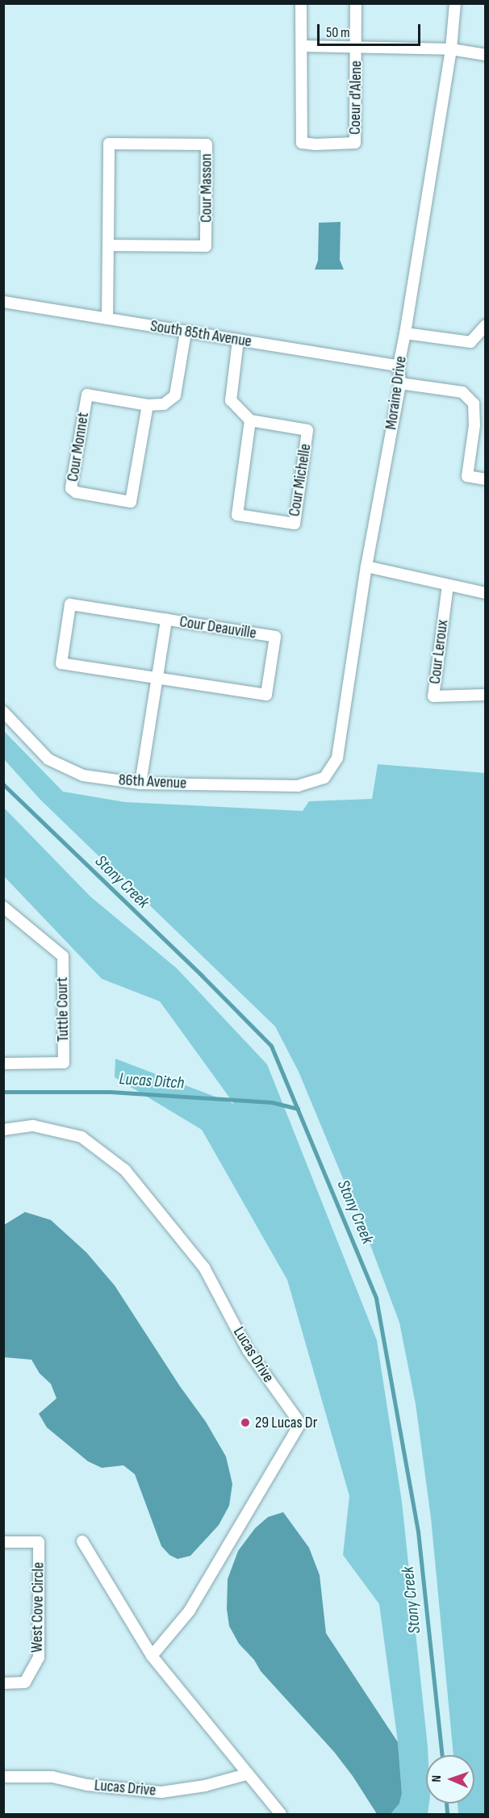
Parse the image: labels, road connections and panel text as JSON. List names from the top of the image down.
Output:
{
  "streets": {
    "street": [
      "Coeur d'Alene",
      "Cour Masson",
      "South 85th Avenue",
      "Moraine Drive",
      "Cour Monnet",
      "Cour Michelle",
      "Cour Deauville",
      "Cour Leroux",
      "86th Avenue",
      "Tuttle Court",
      "Lucas Drive",
      "West Cove Circle"
    ]
  },
  "crossings": [
    ["Coeur d'Alene", "Moraine Drive"],
    ["Cour Masson", "South 85th Avenue"],
    ["South 85th Avenue", "Moraine Drive"],
    ["South 85th Avenue", "Cour Monnet"],
    ["Moraine Drive", "86th Avenue"],
    ["Cour Deauville", "86th Avenue"]
  ],
  "water": ["Stony Creek", "Lucas Ditch"],
  "places": ["29 Lucas Dr"],
  "scale_bar": "50 m",
  "north": "left"
}
